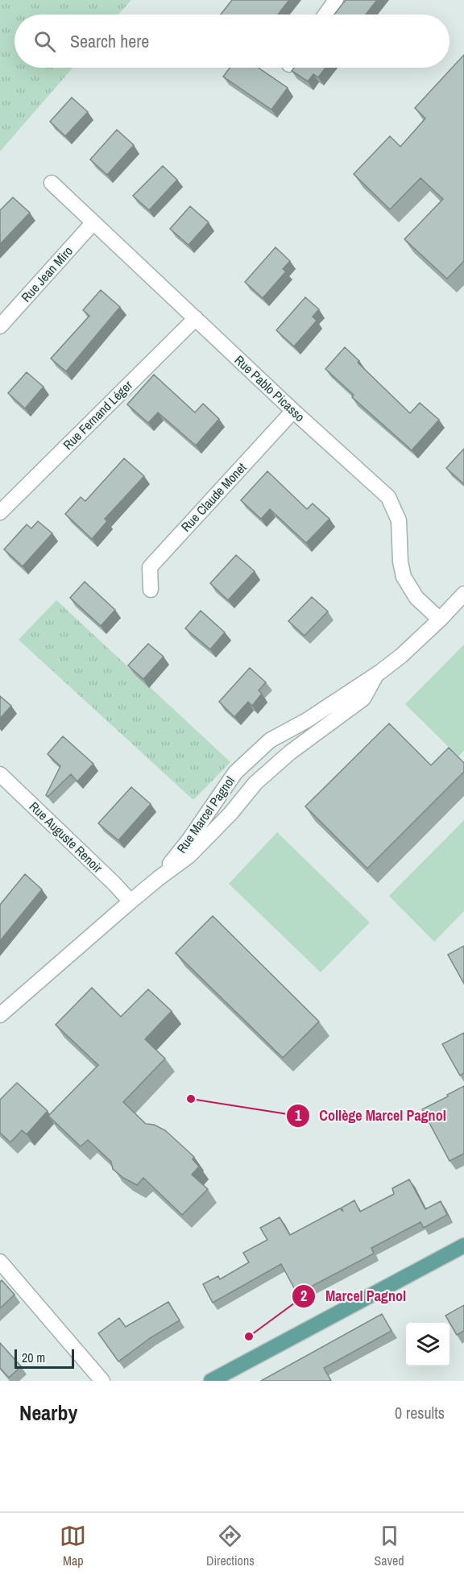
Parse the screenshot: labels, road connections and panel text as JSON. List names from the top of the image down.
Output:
{
  "streets": {
    "street": [
      "Rue Jean Miro",
      "Rue Pablo Picasso",
      "Rue Fernand Léger",
      "Rue Claude Monet",
      "Rue Marcel Pagnol",
      "Rue Auguste Renoir"
    ]
  },
  "crossings": [
    ["Rue Jean Miro", "Rue Pablo Picasso"],
    ["Rue Pablo Picasso", "Rue Fernand Léger"],
    ["Rue Pablo Picasso", "Rue Claude Monet"],
    ["Rue Pablo Picasso", "Rue Marcel Pagnol"],
    ["Rue Marcel Pagnol", "Rue Auguste Renoir"]
  ],
  "places": ["Collège Marcel Pagnol", "Marcel Pagnol"],
  "scale_bar": "20 m",
  "page": {
    "search": "Search here",
    "scale": "20 m",
    "heading": ["Nearby", "0 results"],
    "nav": ["Map", "Directions", "Saved"]
  }
}
